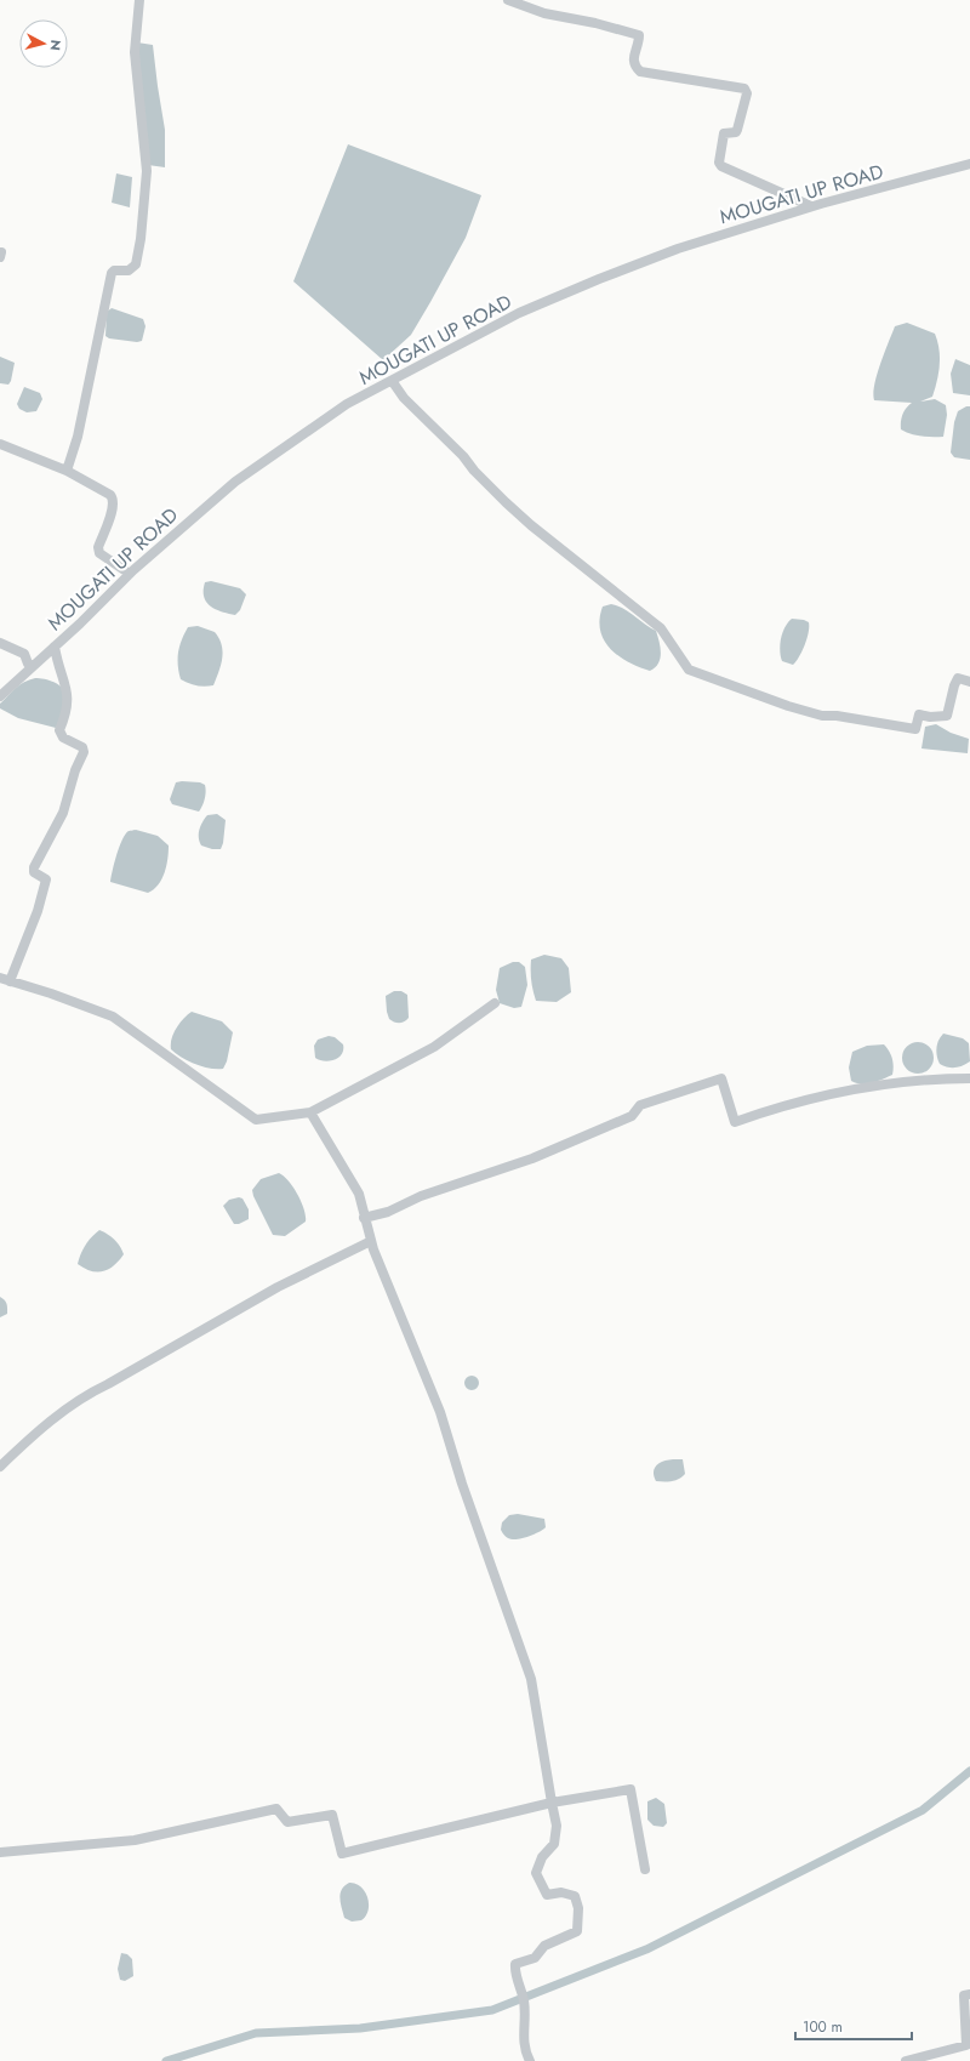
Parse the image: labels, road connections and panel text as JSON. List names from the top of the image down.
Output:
{
  "streets": {
    "street": ["MOUGATI UP ROAD"]
  },
  "scale_bar": "100 m",
  "north": "right"
}
